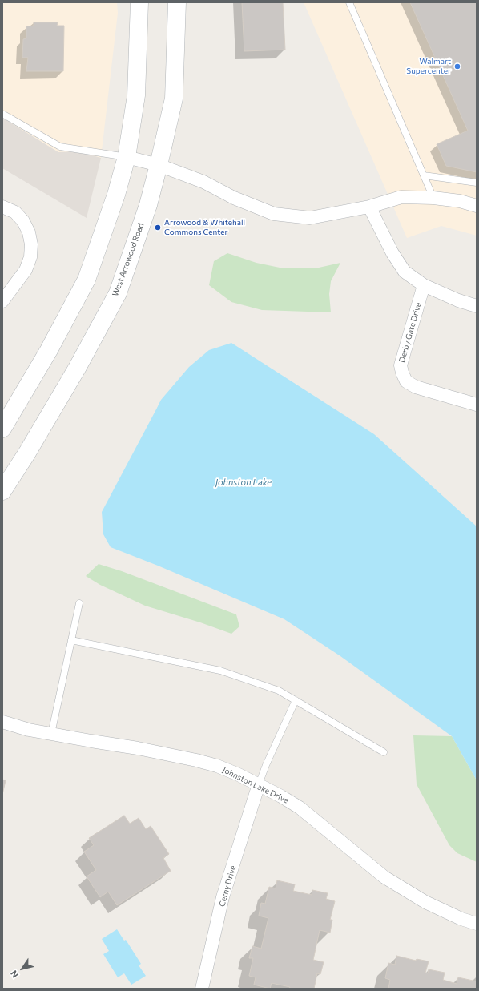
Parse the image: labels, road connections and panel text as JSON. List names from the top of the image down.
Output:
{
  "streets": {
    "main road": ["West Arrowood Road"],
    "street": ["Derby Gate Drive", "Johnston Lake Drive", "Cerny Drive"]
  },
  "crossings": [
    ["Johnston Lake Drive", "Cerny Drive"]
  ],
  "water": ["Johnston Lake"],
  "places": ["Walmart Supercenter", "Arrowood & Whitehall Commons Center"],
  "north": "bottom left"
}
